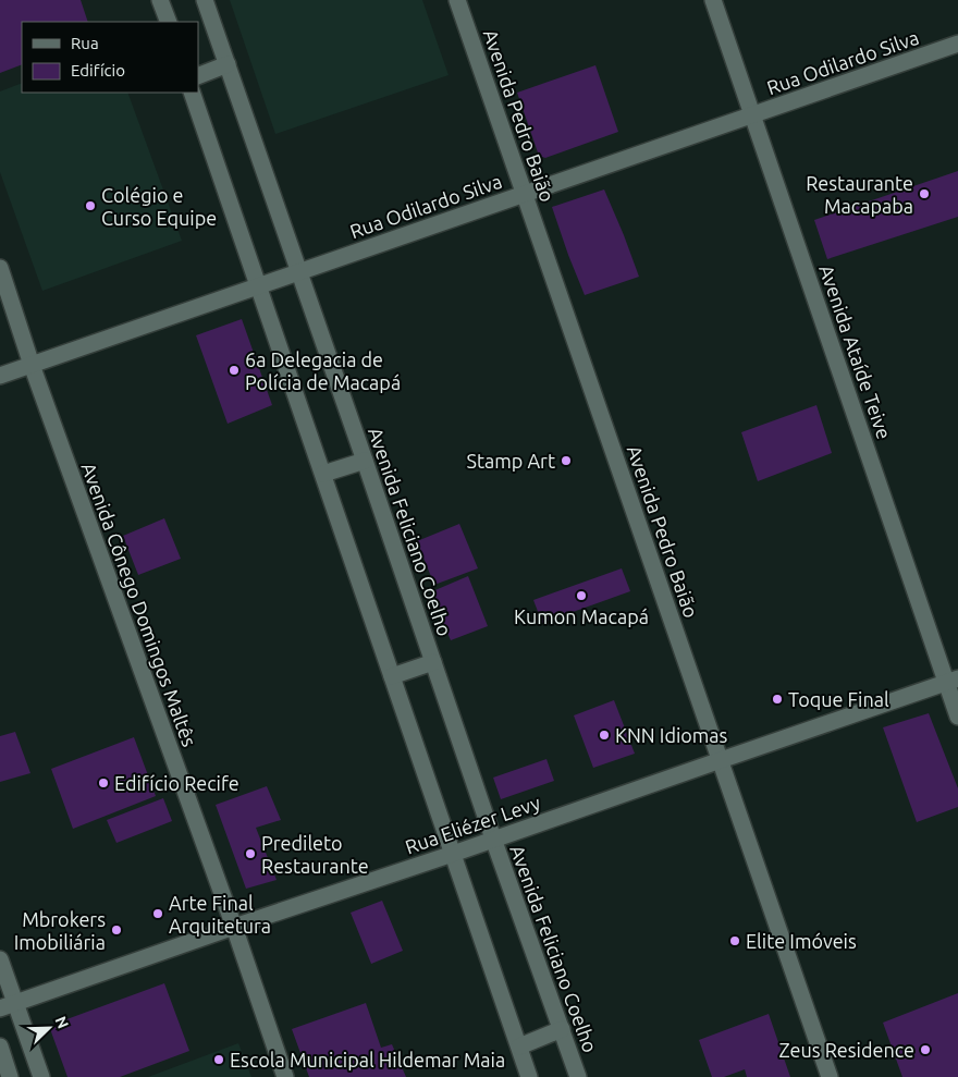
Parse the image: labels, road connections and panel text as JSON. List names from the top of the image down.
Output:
{
  "streets": {
    "street": [
      "Rua Odilardo Silva",
      "Avenida Pedro Baião",
      "Avenida Ataíde Teive",
      "Avenida Feliciano Coelho",
      "Avenida Cônego Domingos Maltês",
      "Rua Eliézer Levy"
    ]
  },
  "crossings": [
    ["Rua Odilardo Silva", "Avenida Pedro Baião"],
    ["Rua Odilardo Silva", "Avenida Ataíde Teive"],
    ["Rua Odilardo Silva", "Avenida Feliciano Coelho"],
    ["Rua Odilardo Silva", "Avenida Cônego Domingos Maltês"],
    ["Avenida Pedro Baião", "Rua Eliézer Levy"],
    ["Avenida Ataíde Teive", "Rua Eliézer Levy"],
    ["Avenida Feliciano Coelho", "Rua Eliézer Levy"],
    ["Avenida Cônego Domingos Maltês", "Rua Eliézer Levy"]
  ],
  "places": [
    "Restaurante Macapaba",
    "Colégio e Curso Equipe",
    "6a Delegacia de Polícia de Macapá",
    "Stamp Art",
    "Kumon Macapá",
    "Toque Final",
    "KNN Idiomas",
    "Edifício Recife",
    "Predileto Restaurante",
    "Arte Final Arquitetura",
    "Mbrokers Imobiliária",
    "Elite Imóveis",
    "Zeus Residence",
    "Escola Municipal Hildemar Maia"
  ],
  "legend": ["Rua", "Edifício"],
  "north": "top right"
}
